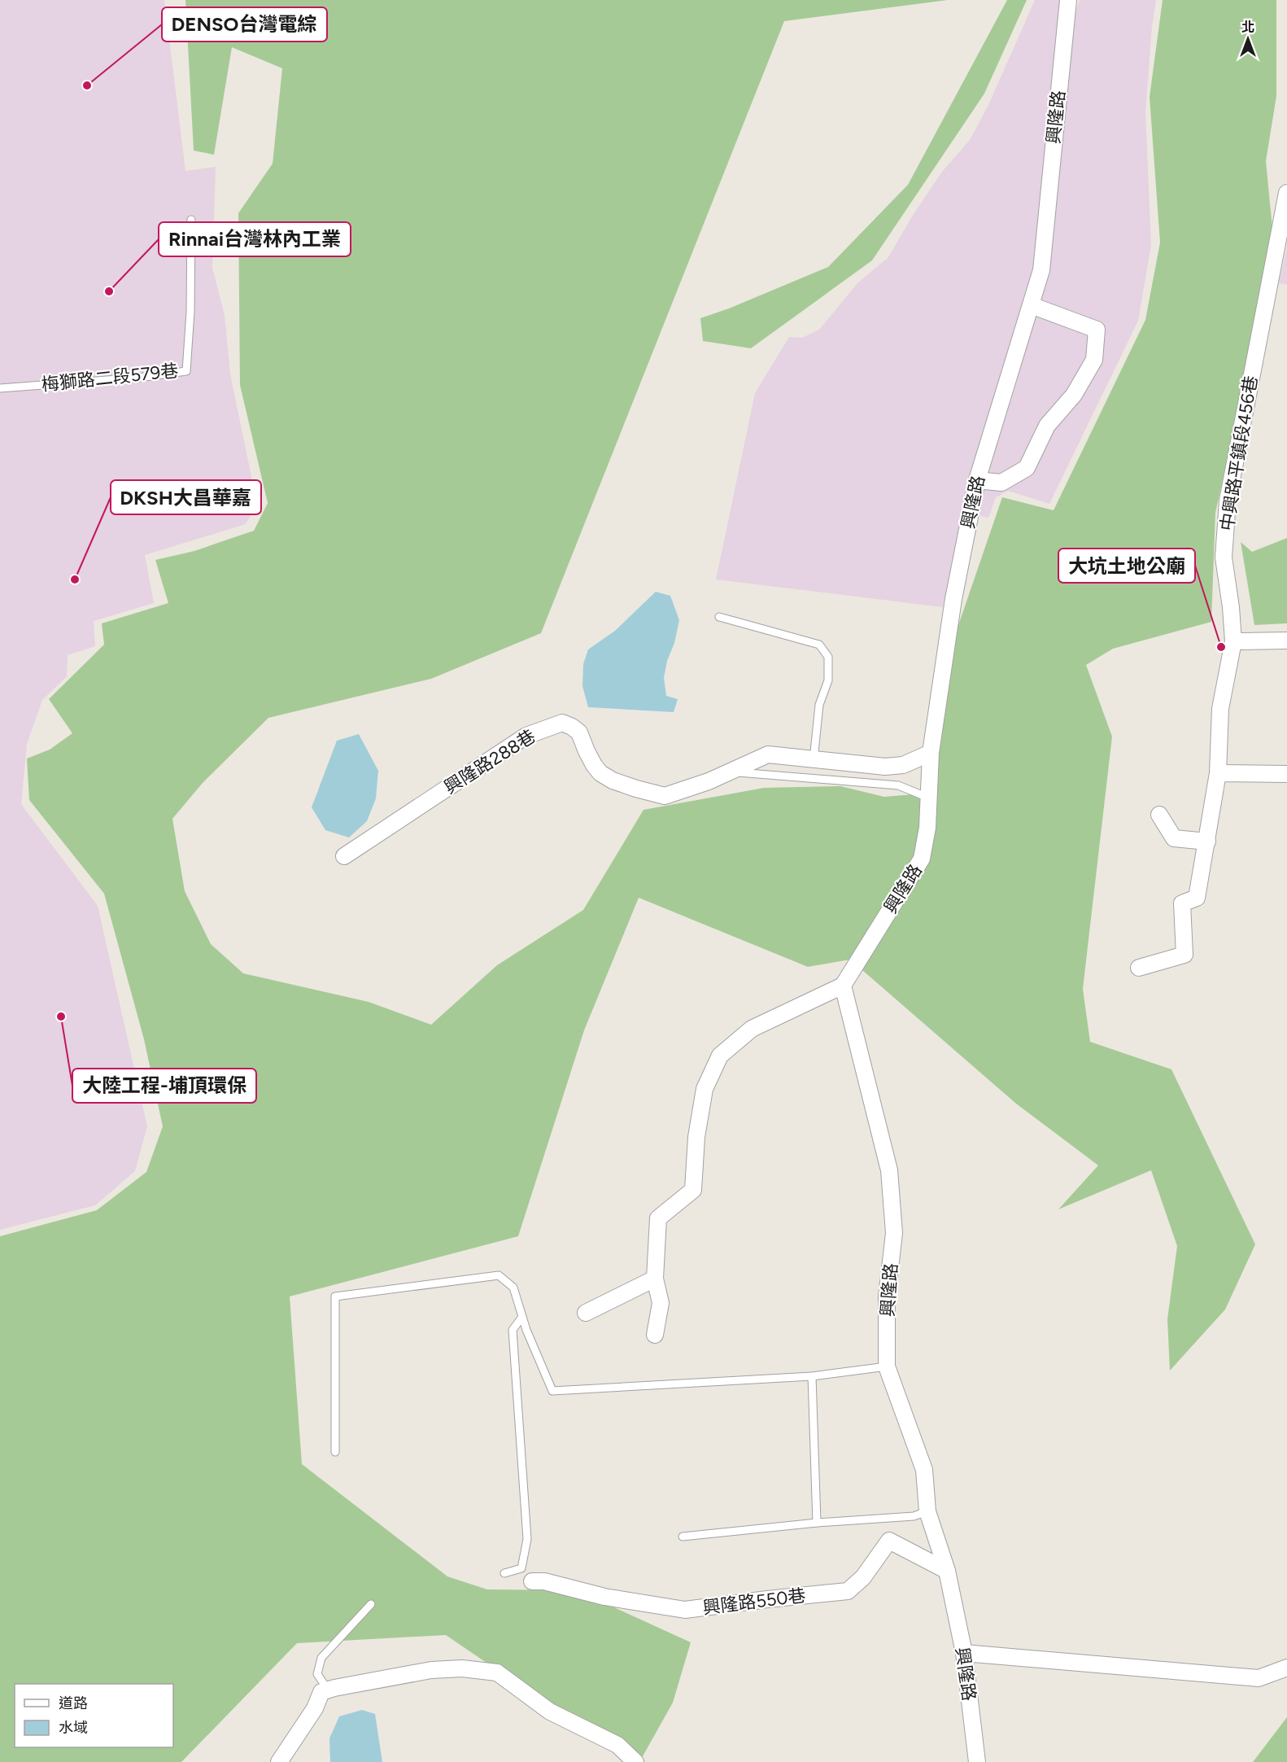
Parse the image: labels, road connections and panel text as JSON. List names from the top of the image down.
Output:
{
  "streets": {
    "street": [
      "興隆路",
      "中興路平鎮段456巷",
      "興隆路288巷",
      "興隆路550巷"
    ],
    "lane": ["梅獅路二段579巷"]
  },
  "crossings": [
    ["興隆路", "興隆路288巷"],
    ["興隆路", "興隆路550巷"]
  ],
  "places": [
    "DENSO台灣電綜",
    "Rinnai台灣林內工業",
    "DKSH大昌華嘉",
    "大坑土地公廟",
    "大陸工程-埔頂環保"
  ],
  "legend": ["道路", "水域"],
  "north": "top"
}
